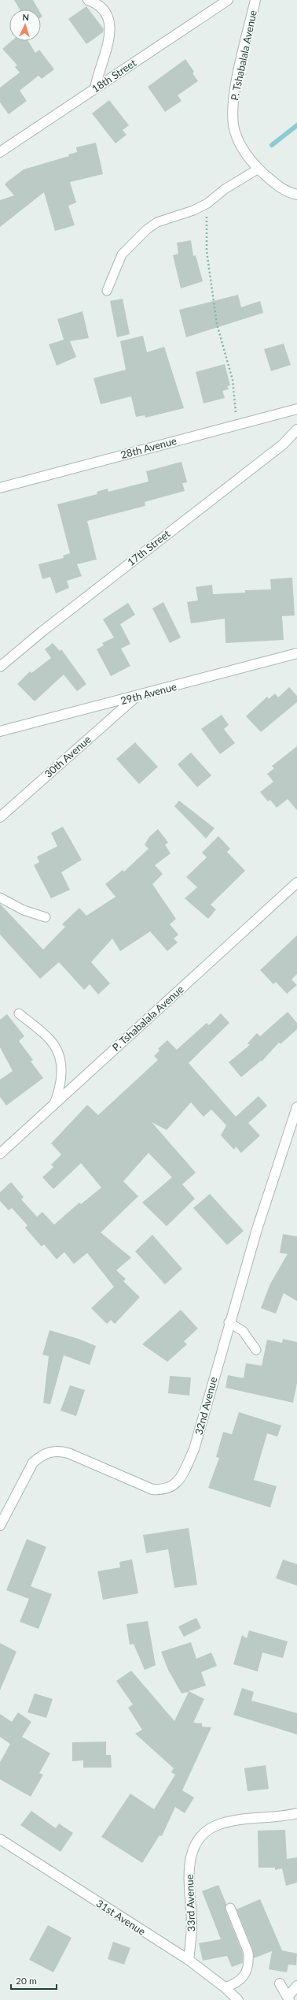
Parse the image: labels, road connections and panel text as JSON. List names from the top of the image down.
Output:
{
  "streets": {
    "street": [
      "P. Tshabalala Avenue",
      "18th Street",
      "28th Avenue",
      "17th Street",
      "29th Avenue",
      "30th Avenue",
      "32nd Avenue",
      "33rd Avenue",
      "31st Avenue"
    ]
  },
  "crossings": [
    ["29th Avenue", "30th Avenue"],
    ["33rd Avenue", "31st Avenue"]
  ],
  "scale_bar": "20 m",
  "north": "top"
}
